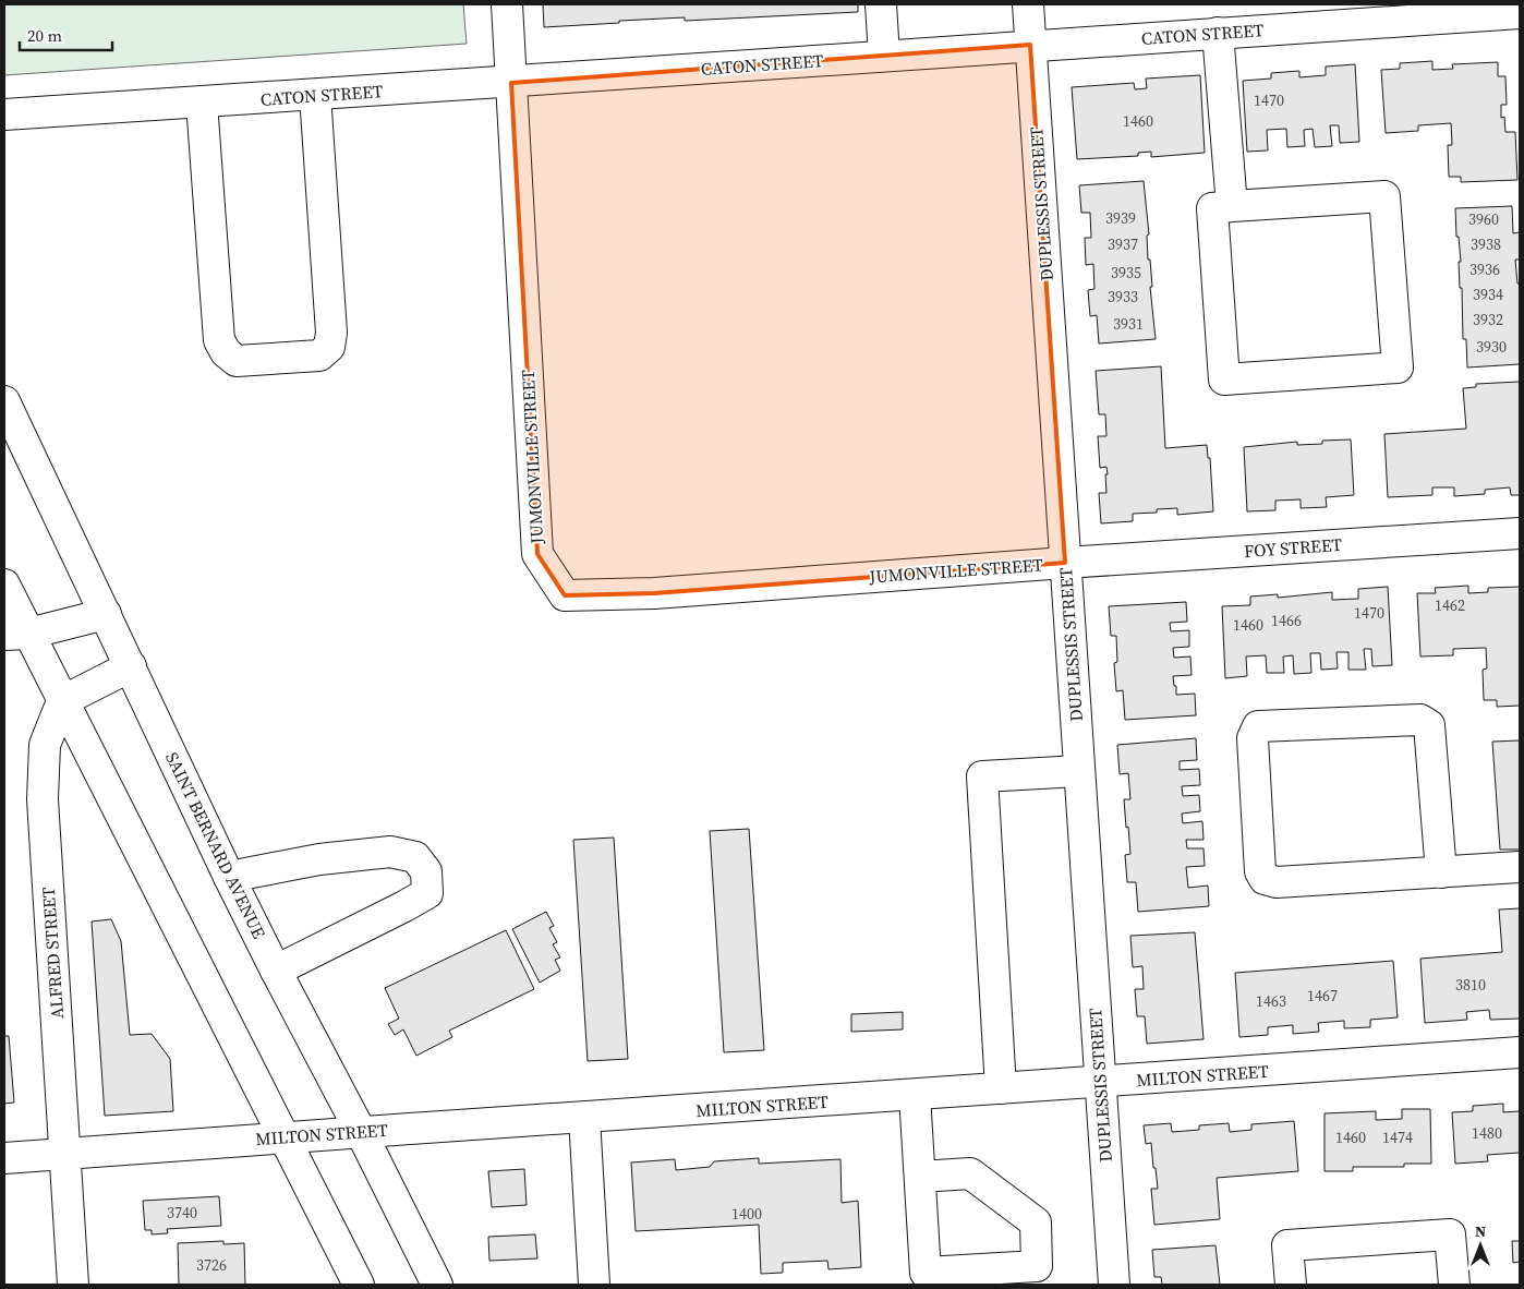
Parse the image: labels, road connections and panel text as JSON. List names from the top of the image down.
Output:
{
  "streets": {
    "street": [
      "CATON STREET",
      "DUPLESSIS STREET",
      "JUMONVILLE STREET",
      "FOY STREET",
      "SAINT BERNARD AVENUE",
      "ALFRED STREET",
      "MILTON STREET"
    ]
  },
  "crossings": [
    ["CATON STREET", "DUPLESSIS STREET"],
    ["CATON STREET", "JUMONVILLE STREET"],
    ["DUPLESSIS STREET", "JUMONVILLE STREET"],
    ["DUPLESSIS STREET", "FOY STREET"],
    ["DUPLESSIS STREET", "MILTON STREET"],
    ["JUMONVILLE STREET", "FOY STREET"],
    ["SAINT BERNARD AVENUE", "MILTON STREET"],
    ["ALFRED STREET", "MILTON STREET"]
  ],
  "house_numbers": [
    "1470",
    "1460",
    "3939",
    "3960",
    "3937",
    "3938",
    "3936",
    "3935",
    "3934",
    "3933",
    "3932",
    "3931",
    "3930",
    "1462",
    "1470",
    "1466",
    "1460",
    "3810",
    "1467",
    "1463",
    "1480",
    "1460",
    "1474",
    "3740",
    "1400",
    "3726"
  ],
  "scale_bar": "20 m",
  "north": "top"
}
